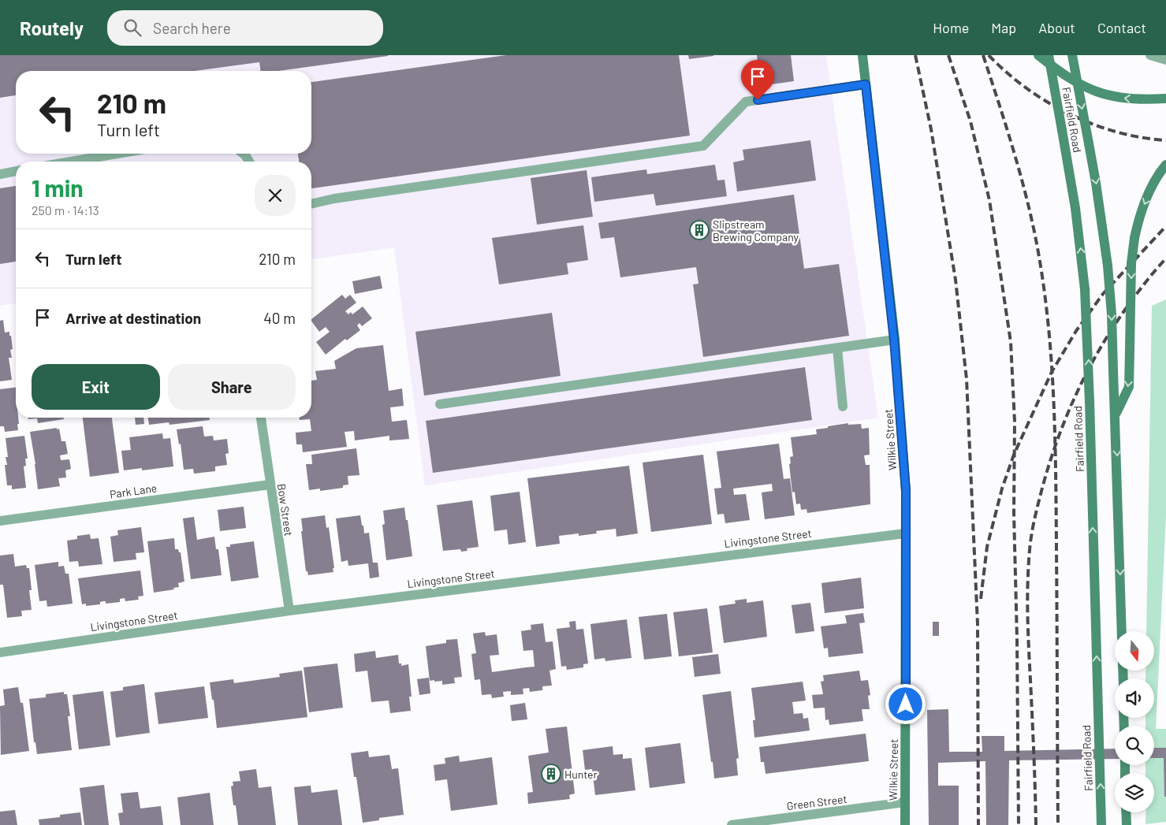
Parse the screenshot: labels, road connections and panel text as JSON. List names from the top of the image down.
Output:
{
  "streets": {
    "main road": ["Fairfield Road", "Wilkie Street"],
    "street": [
      "Park Lane",
      "Bow Street",
      "Livingstone Street",
      "Green Street"
    ]
  },
  "crossings": [
    ["Wilkie Street", "Livingstone Street"],
    ["Wilkie Street", "Green Street"],
    ["Park Lane", "Bow Street"],
    ["Bow Street", "Livingstone Street"]
  ],
  "places": {
    "building": ["Slipstream Brewing Company", "Hunter"]
  },
  "north": "bottom",
  "page": {
    "header": "Routely",
    "search": "Search here",
    "nav": [
      "Home",
      "Map",
      "About",
      "Contact"
    ],
    "turn": ["210 m", "Turn left"],
    "heading": ["1 min", "250 m · 14:13"],
    "list": [
      {
        "name": "Turn left",
        "value": "210 m"
      },
      {
        "name": "Arrive at destination",
        "value": "40 m"
      }
    ],
    "buttons": ["Exit", "Share"]
  }
}
